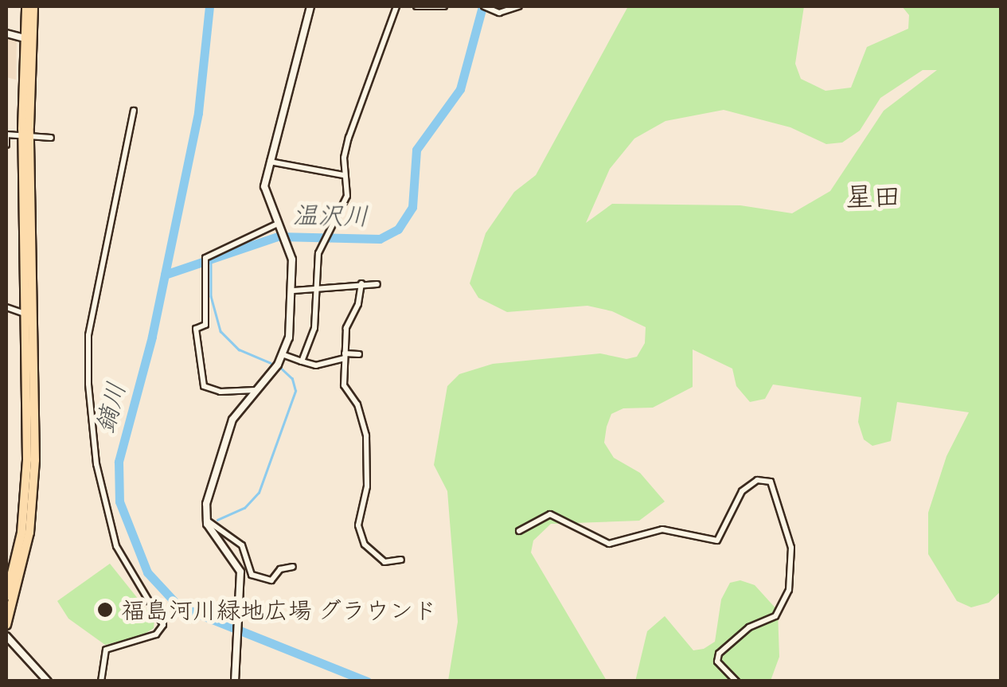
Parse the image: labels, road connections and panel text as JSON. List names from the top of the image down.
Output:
{
  "districts": ["星田"],
  "water": ["温沢川", "鏑川"],
  "places": ["福島河川緑地広場 グラウンド"]
}
